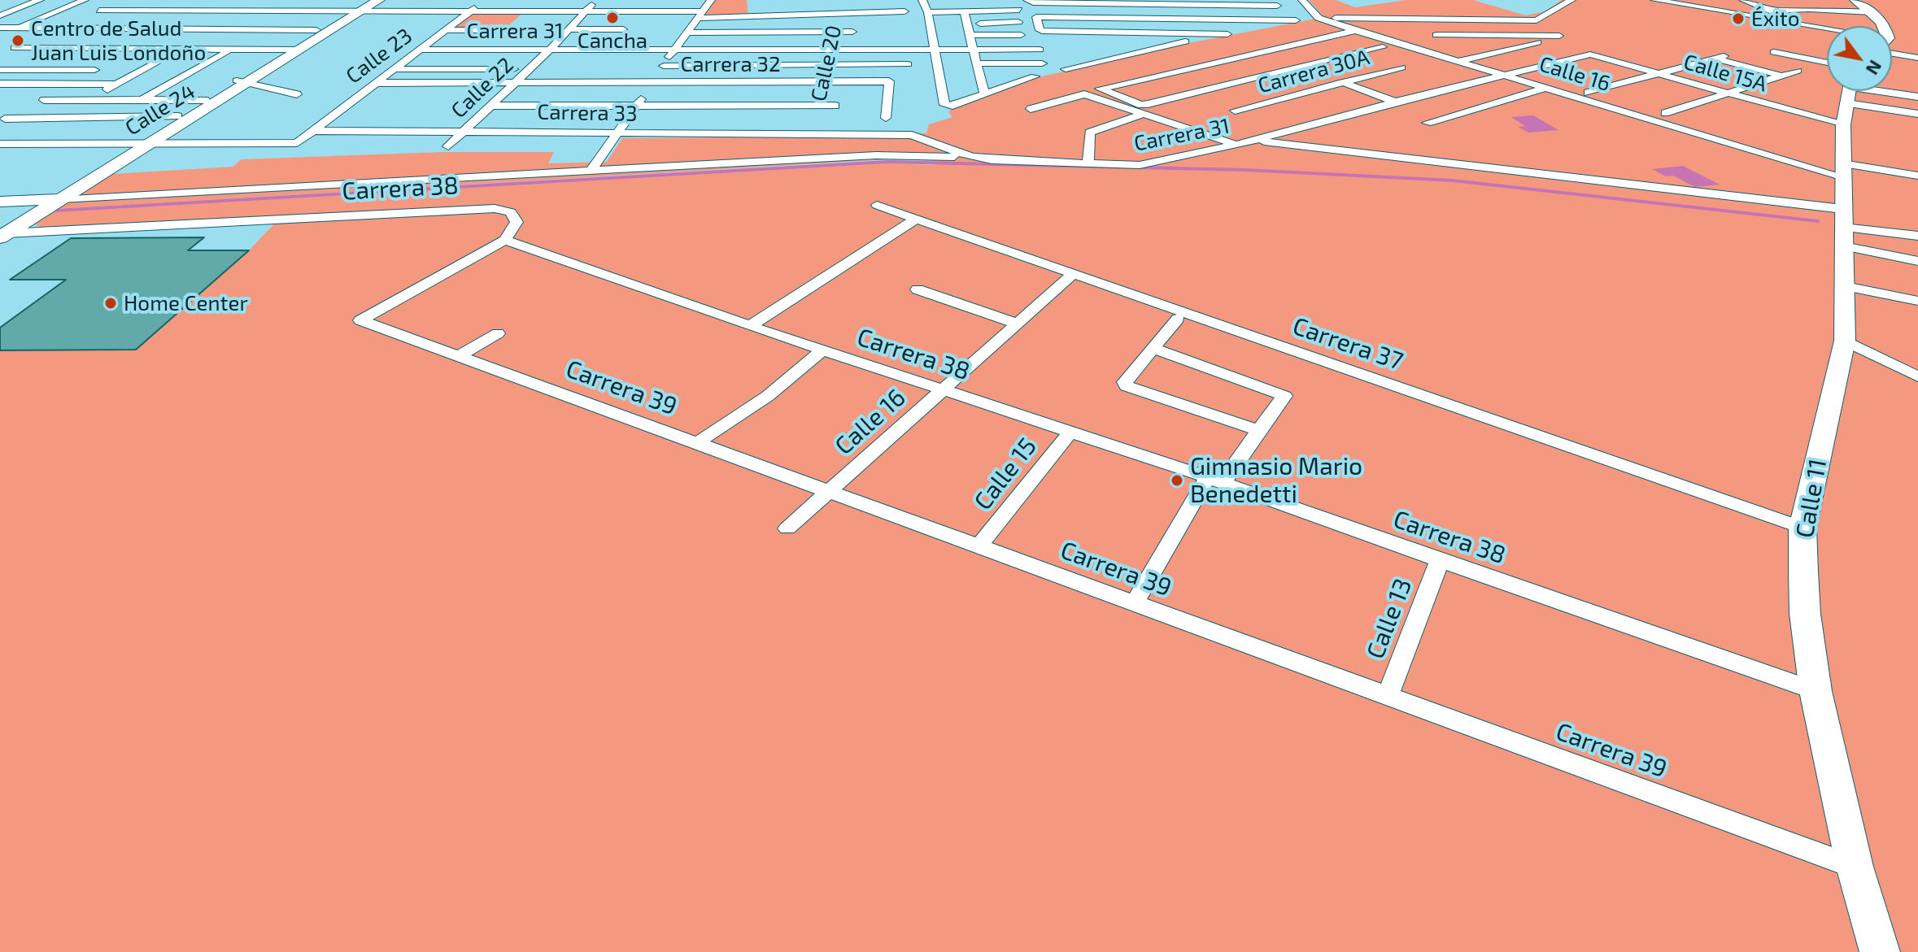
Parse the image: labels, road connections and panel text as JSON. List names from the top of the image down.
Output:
{
  "streets": {
    "street": [
      "Carrera 31",
      "Calle 23",
      "Calle 20",
      "Carrera 32",
      "Carrera 30A",
      "Calle 15A",
      "Calle 16",
      "Calle 22",
      "Calle 24",
      "Carrera 33",
      "Carrera 38",
      "Carrera 37",
      "Carrera 39",
      "Calle 15",
      "Calle 11",
      "Calle 13"
    ]
  },
  "crossings": [
    ["Carrera 31", "Calle 23"],
    ["Carrera 31", "Calle 20"],
    ["Carrera 31", "Calle 15A"],
    ["Carrera 31", "Calle 16"],
    ["Carrera 31", "Calle 22"],
    ["Carrera 31", "Carrera 33"],
    ["Calle 23", "Carrera 32"],
    ["Calle 23", "Calle 24"],
    ["Calle 23", "Carrera 33"],
    ["Calle 20", "Carrera 32"],
    ["Calle 20", "Carrera 33"],
    ["Carrera 32", "Calle 22"],
    ["Calle 15A", "Calle 11"],
    ["Calle 16", "Carrera 38"],
    ["Calle 16", "Carrera 37"],
    ["Calle 16", "Carrera 39"],
    ["Calle 16", "Calle 11"],
    ["Calle 22", "Carrera 33"],
    ["Calle 24", "Carrera 38"],
    ["Carrera 38", "Carrera 39"],
    ["Carrera 38", "Calle 15"],
    ["Carrera 38", "Calle 11"],
    ["Carrera 38", "Calle 13"],
    ["Carrera 37", "Calle 11"],
    ["Carrera 39", "Calle 15"],
    ["Carrera 39", "Calle 11"],
    ["Carrera 39", "Calle 13"]
  ],
  "places": [
    "Cancha",
    "Éxito",
    "Centro de Salud Juan Luis Londoño",
    "Home Center",
    "Gimnasio Mario Benedetti"
  ],
  "north": "bottom right"
}
